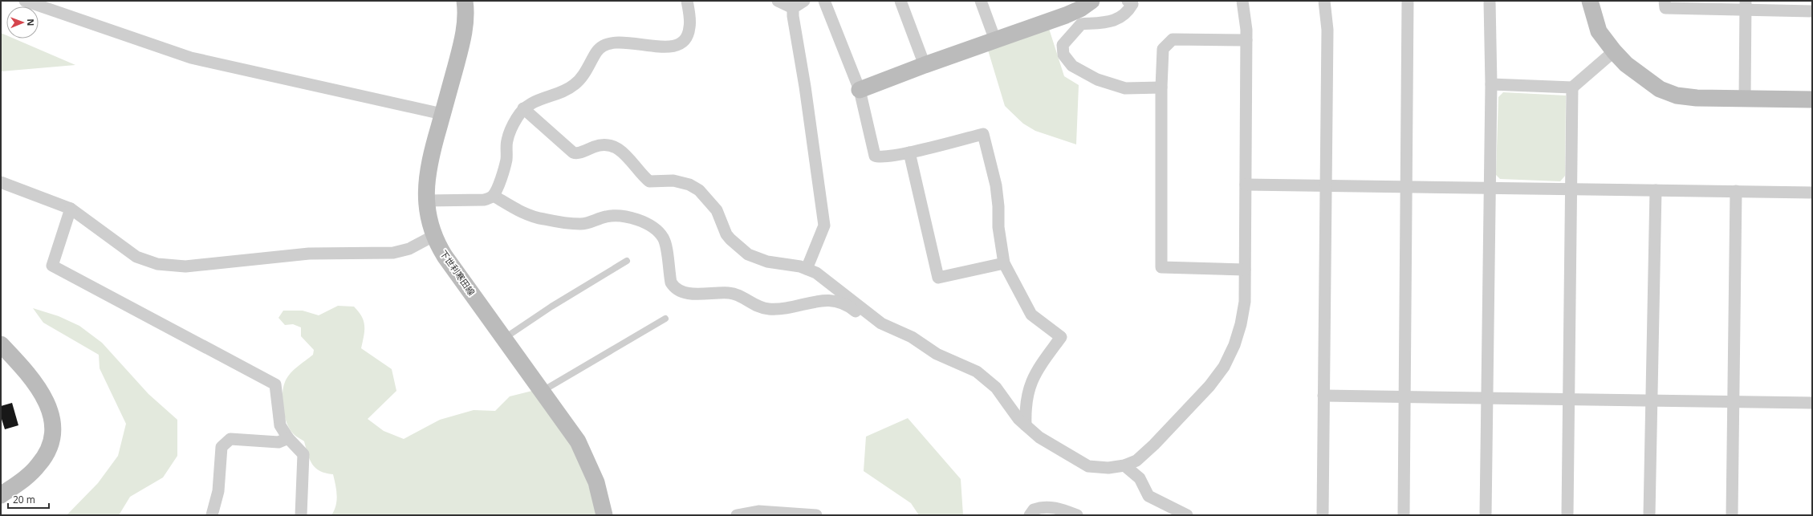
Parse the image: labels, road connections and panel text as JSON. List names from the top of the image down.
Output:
{
  "streets": {
    "street": ["下世利寒田線"]
  },
  "scale_bar": "20 m",
  "north": "right"
}
